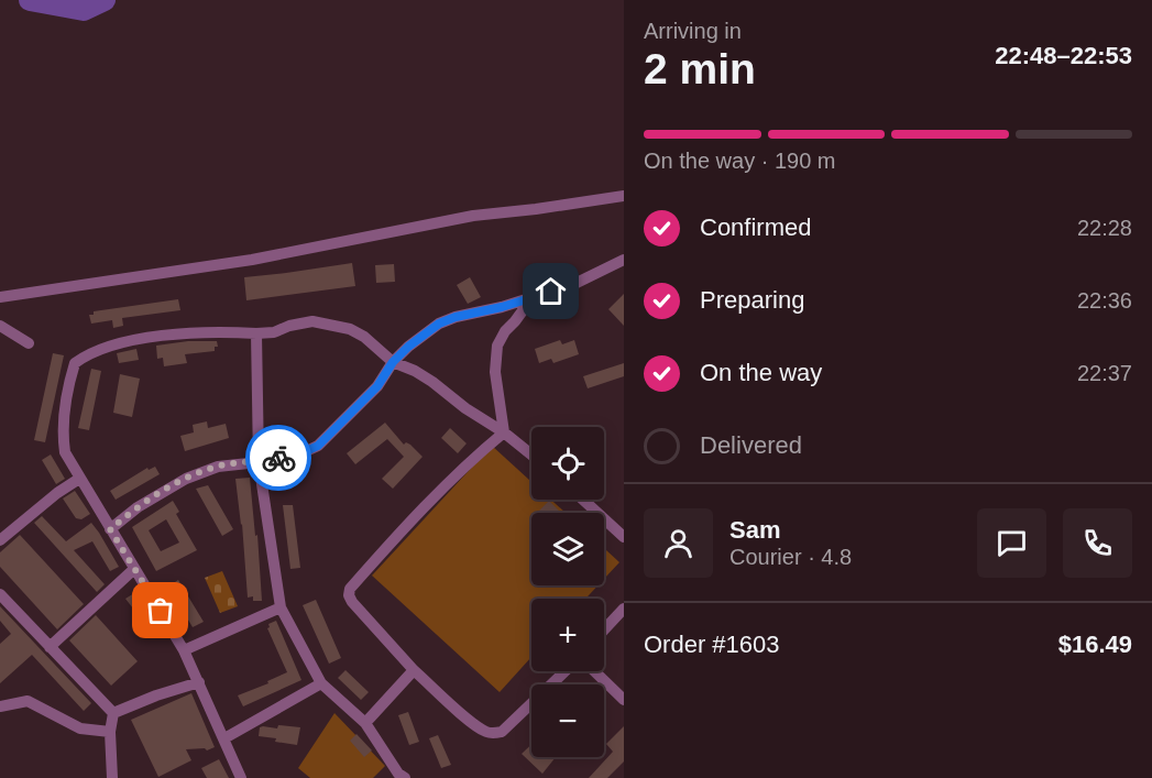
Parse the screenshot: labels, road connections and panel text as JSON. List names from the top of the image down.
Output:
{
  "page": {
    "heading": ["2 min", "Arriving in", "22:48–22:53"],
    "panel": [
      "Sam",
      "Courier · 4.8",
      "Order #1603",
      "$16.49"
    ],
    "bar": "On the way · 190 m",
    "list": [
      ["Confirmed", "22:28"],
      ["Preparing", "22:36"],
      ["On the way", "22:37"],
      "Delivered"
    ],
    "map_buttons": ["+", "−"]
  }
}
